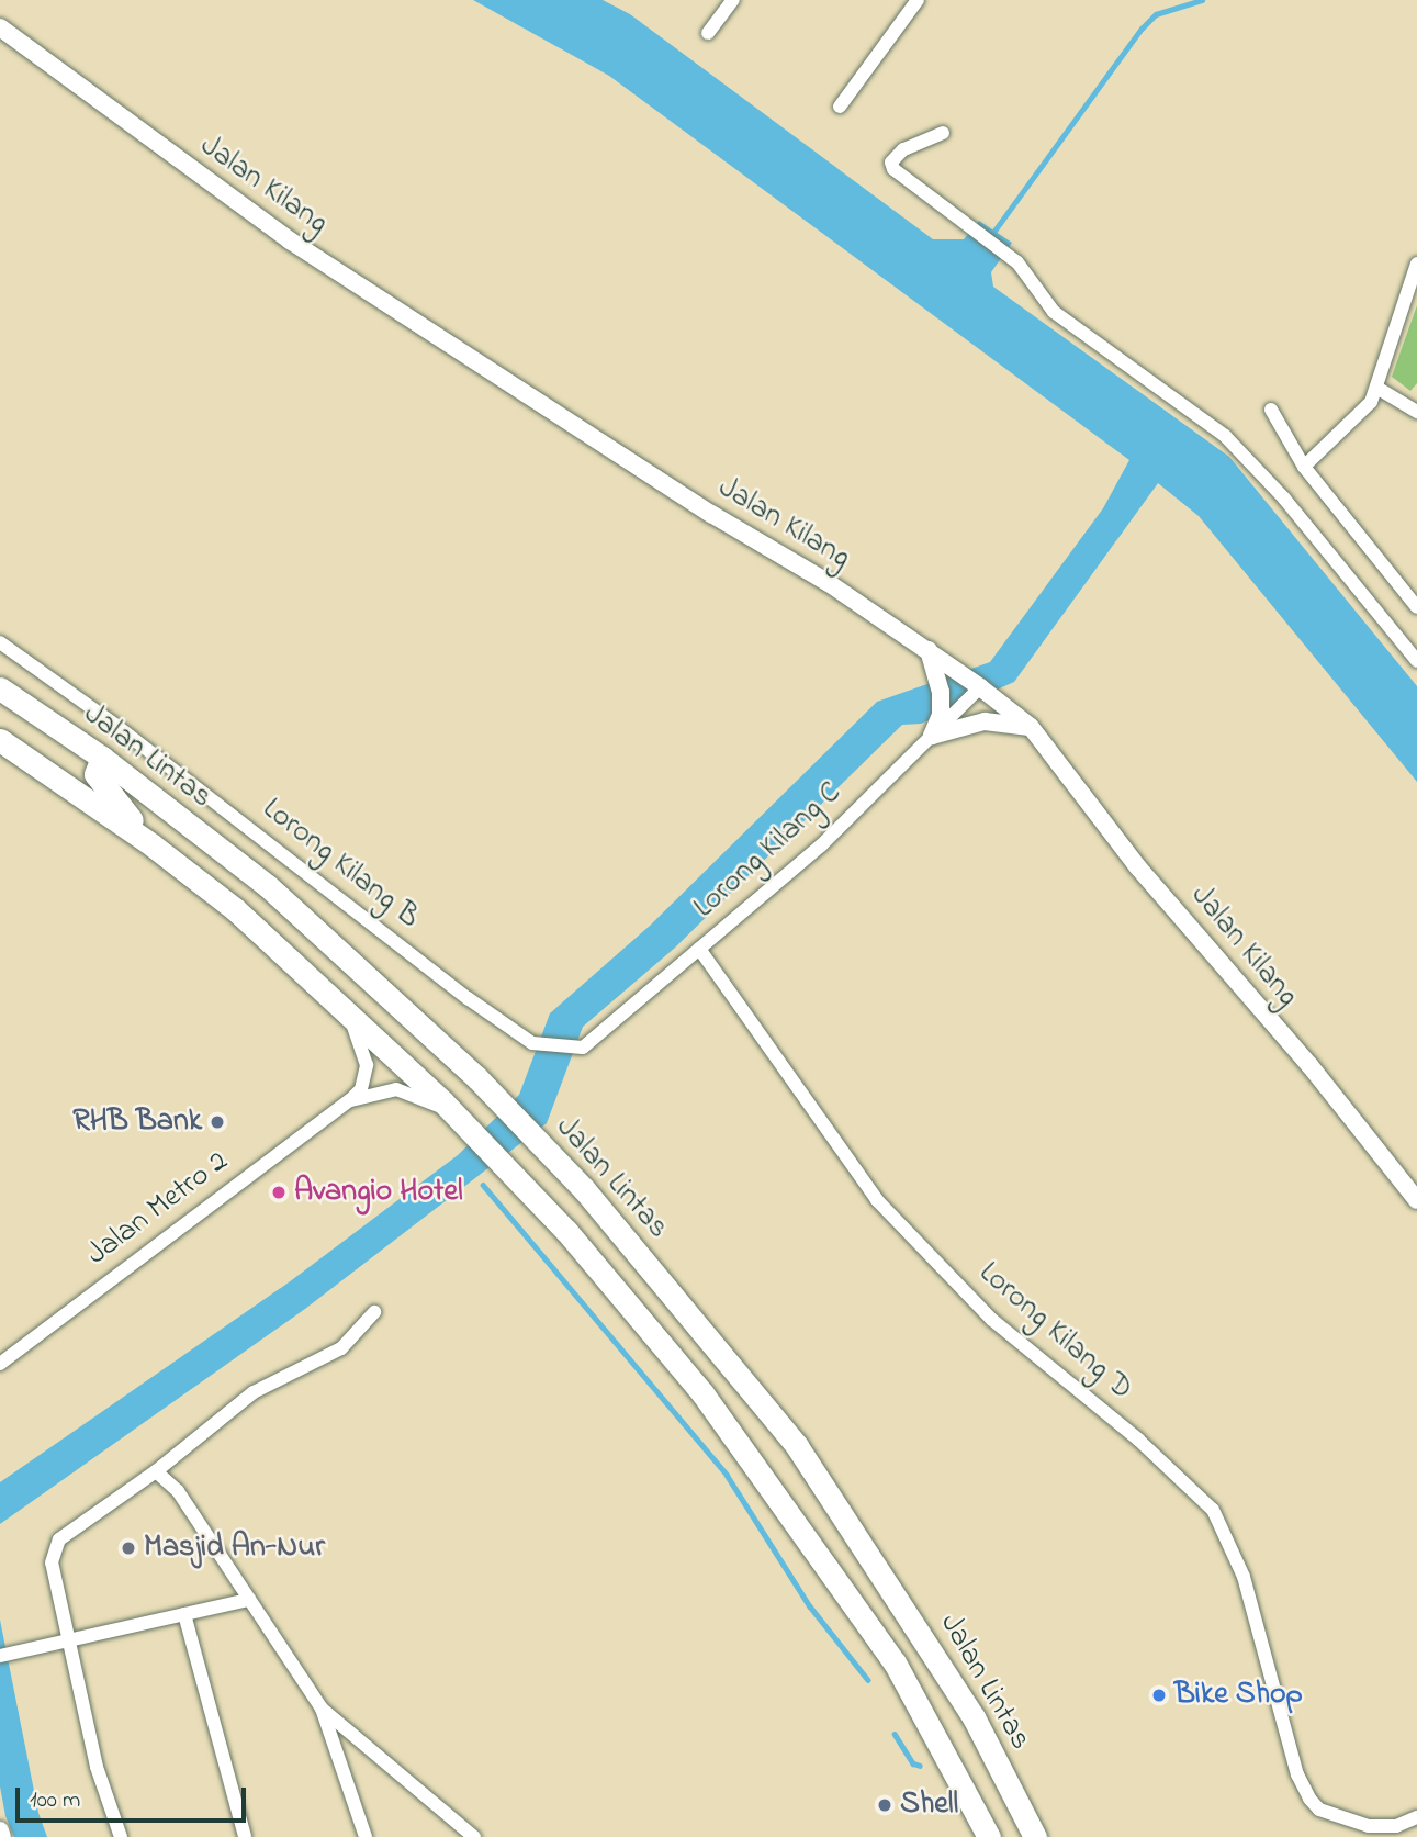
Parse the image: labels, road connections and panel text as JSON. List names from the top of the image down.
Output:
{
  "streets": {
    "highway": ["Jalan Lintas"],
    "street": [
      "Jalan Kilang",
      "Lorong Kilang C",
      "Lorong Kilang B",
      "Jalan Metro 2",
      "Lorong Kilang D"
    ]
  },
  "crossings": [
    ["Jalan Kilang", "Lorong Kilang C"],
    ["Lorong Kilang C", "Lorong Kilang B"],
    ["Lorong Kilang C", "Lorong Kilang D"]
  ],
  "places": [
    "RHB Bank",
    "Avangio Hotel",
    "Masjid An-Nur",
    "Bike Shop",
    "Shell"
  ],
  "scale_bar": "100 m"
}
